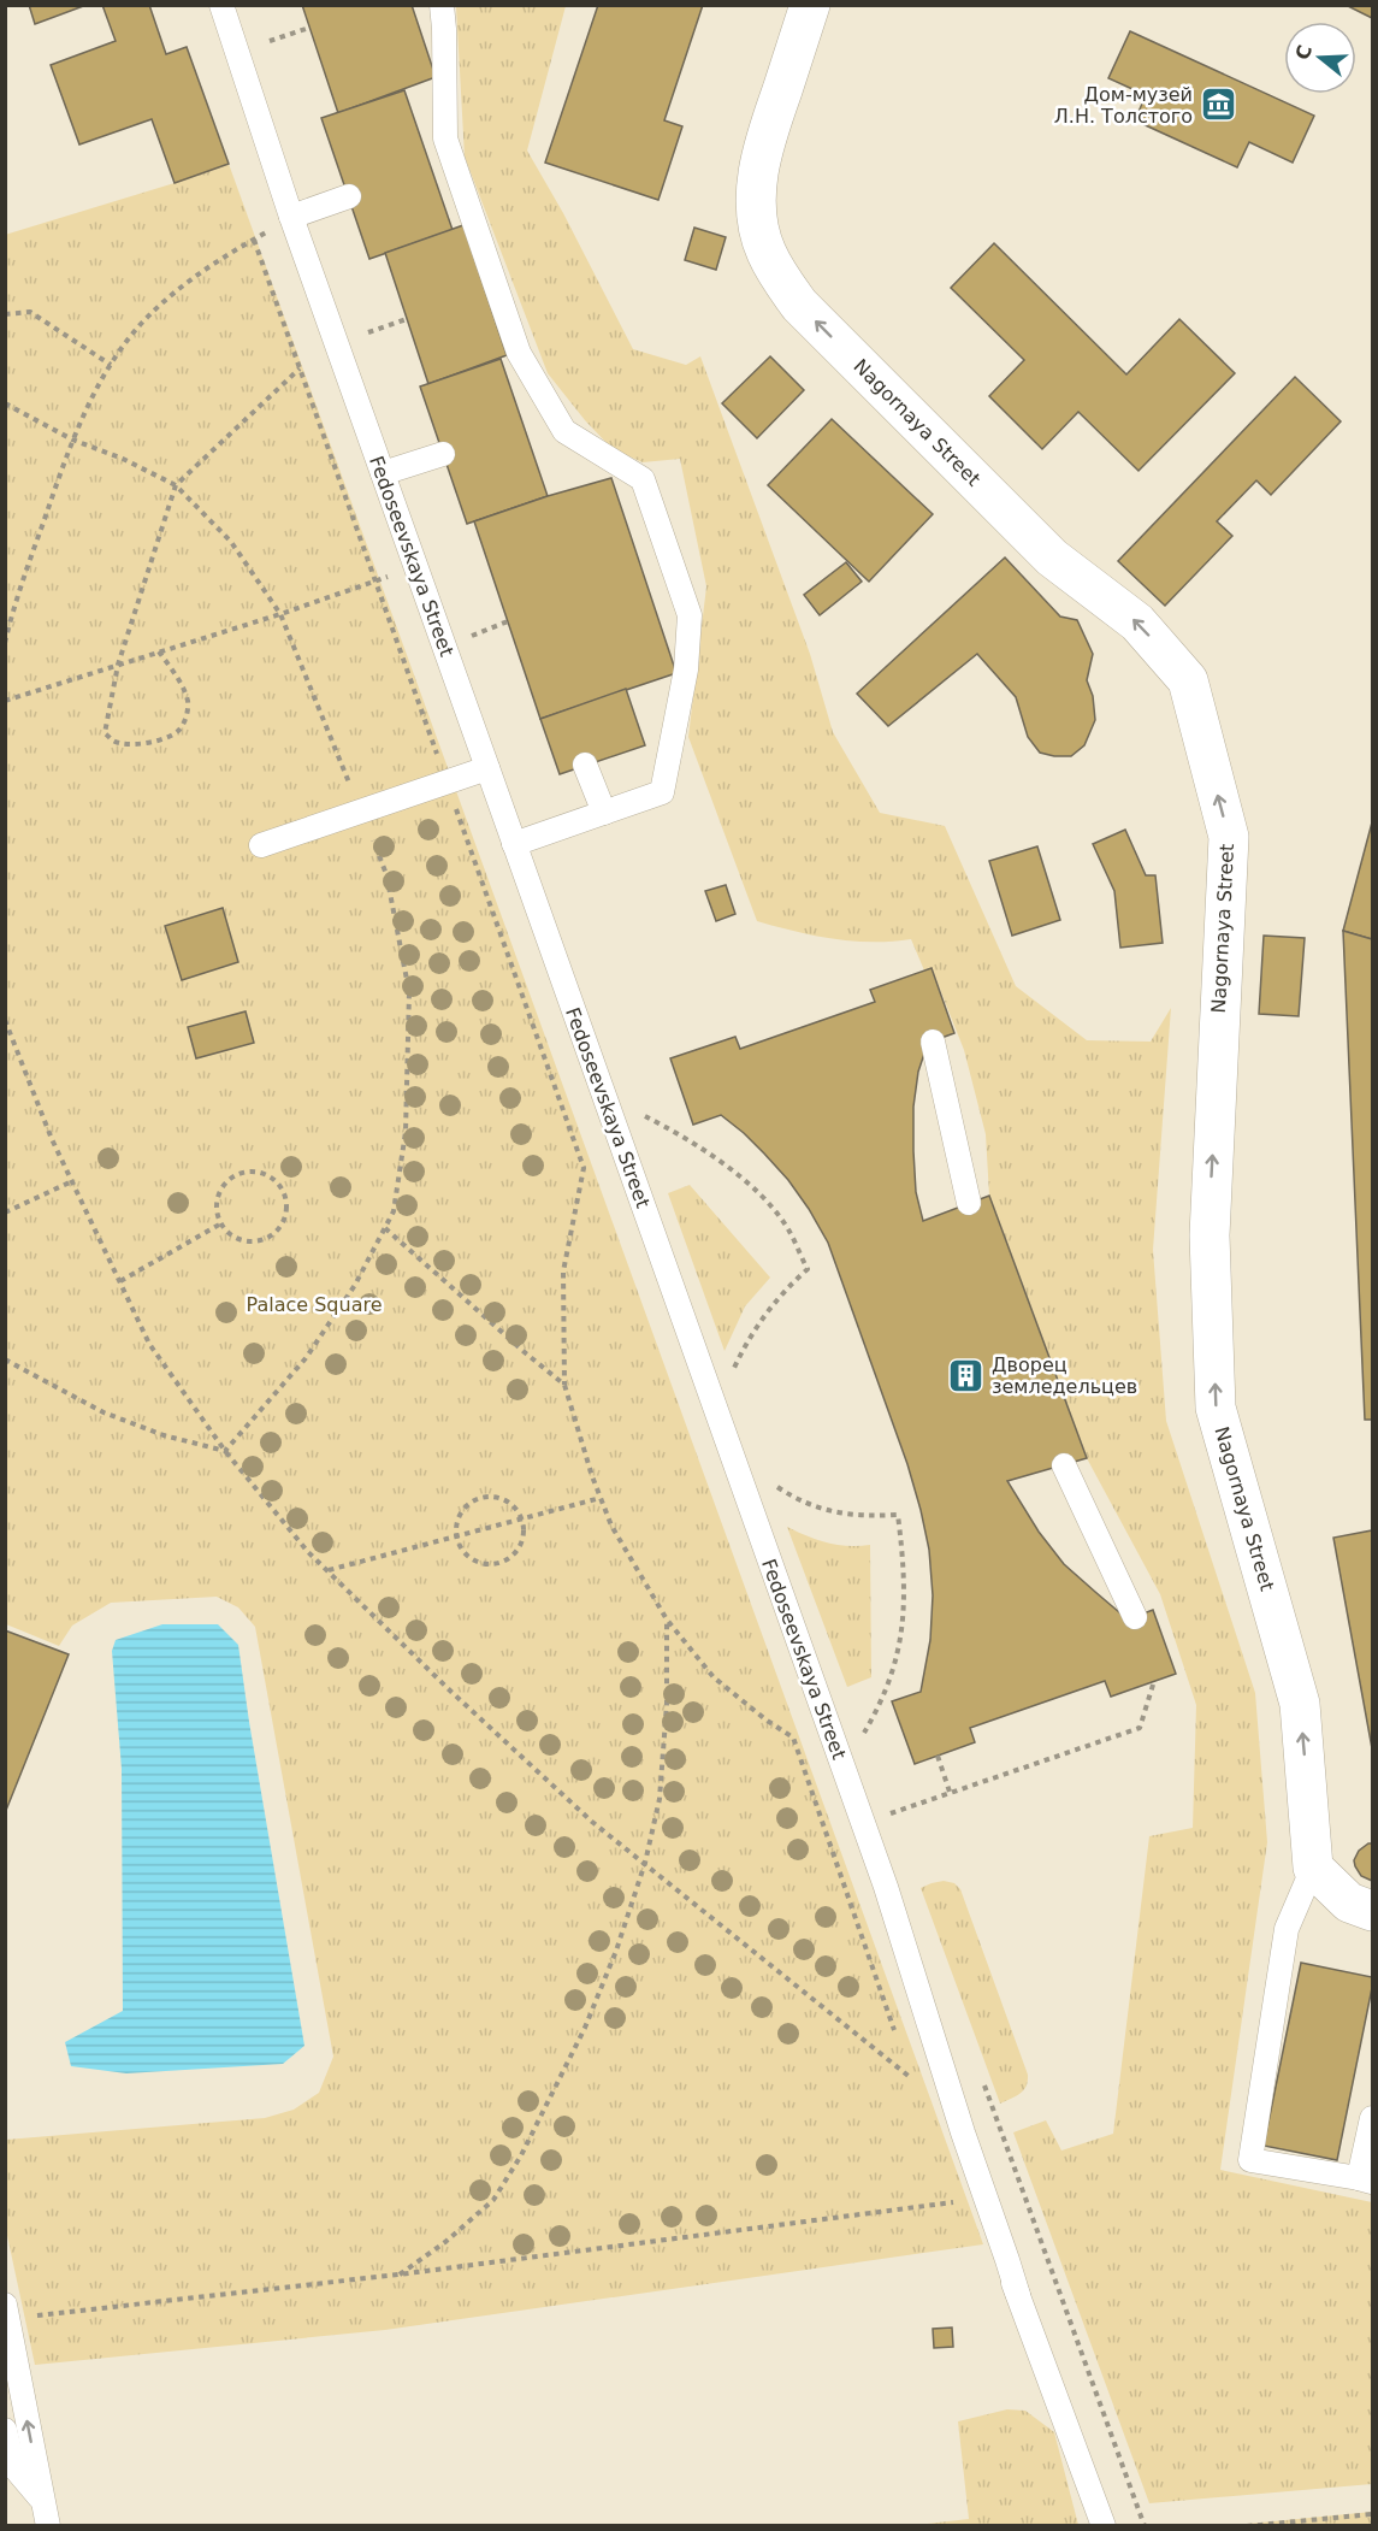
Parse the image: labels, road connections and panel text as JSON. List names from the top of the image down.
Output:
{
  "streets": {
    "street": ["Nagornaya Street"],
    "lane": ["Fedoseevskaya Street"]
  },
  "one_way": ["Nagornaya Street"],
  "parks": ["Palace Square"],
  "places": {
    "museum": ["Дом-музей Л.Н. Толстого"],
    "building": ["Дворец земледельцев"]
  },
  "north": "left"
}
